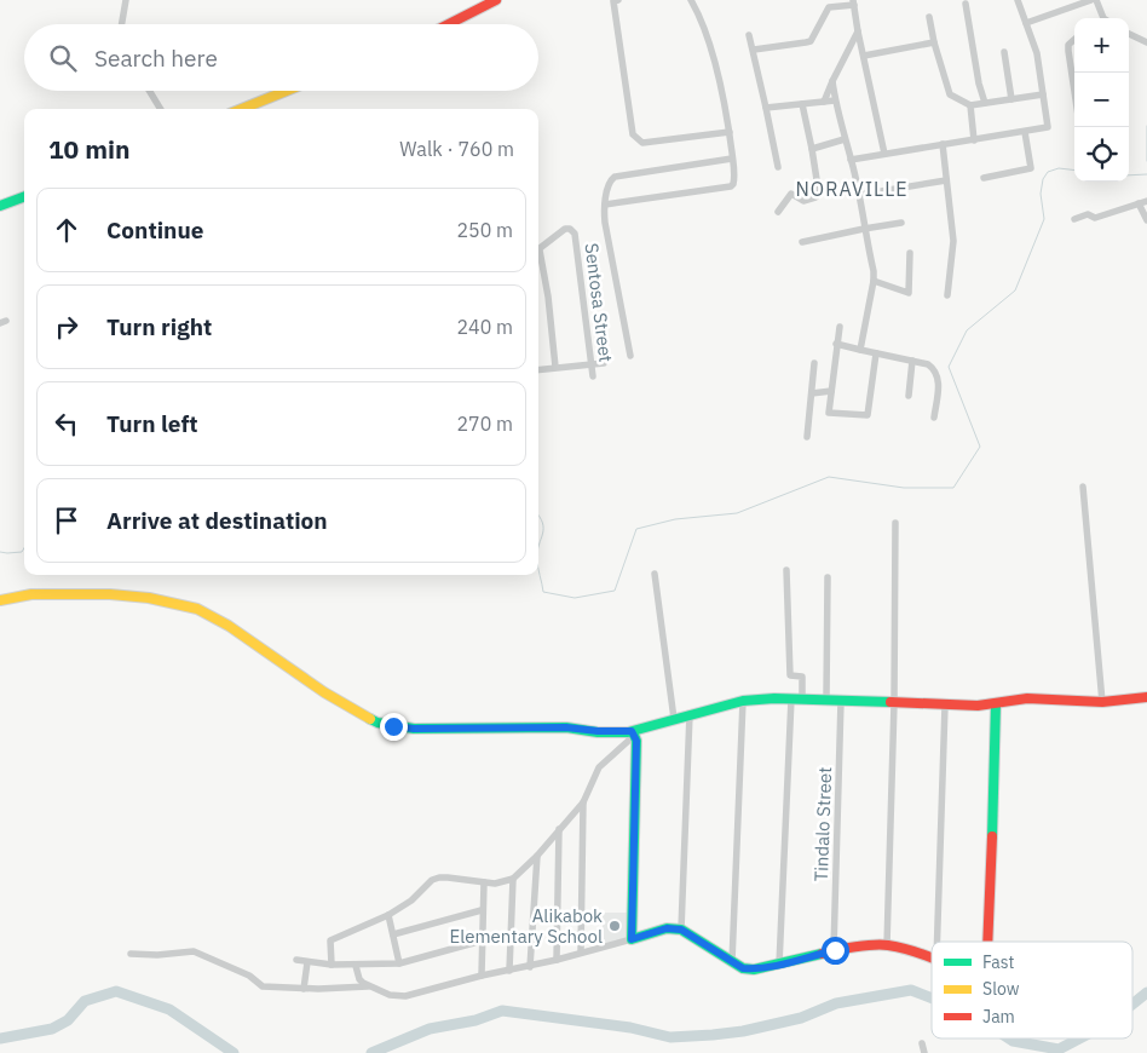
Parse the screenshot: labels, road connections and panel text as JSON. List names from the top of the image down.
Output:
{
  "streets": {
    "street": ["Sentosa Street", "Tindalo Street"]
  },
  "districts": ["NORAVILLE"],
  "places": ["Alikabok Elementary School"],
  "legend": ["Fast", "Slow", "Jam"],
  "page": {
    "map_buttons": ["+", "−"],
    "search": "Search here",
    "heading": ["10 min", "Walk · 760 m"],
    "list": [
      ["Continue", "250 m"],
      ["Turn right", "240 m"],
      ["Turn left", "270 m"],
      "Arrive at destination"
    ]
  }
}
